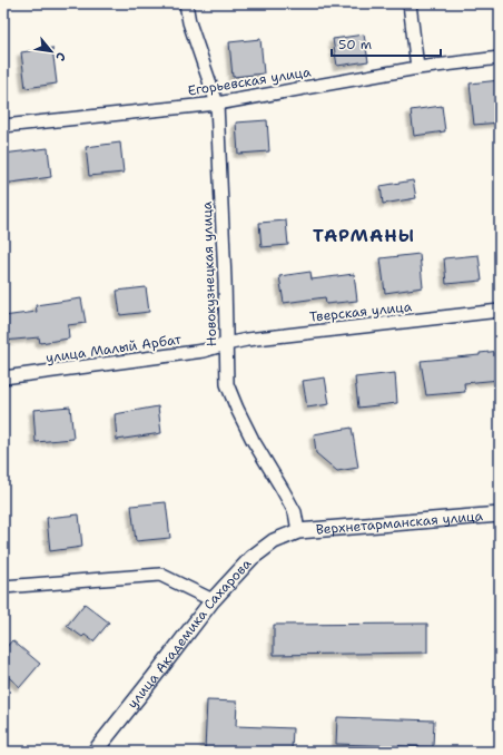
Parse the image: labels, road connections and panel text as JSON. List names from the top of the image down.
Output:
{
  "streets": {
    "street": [
      "Егорьевская улица",
      "Новокузнецкая улица",
      "Тверская улица",
      "улица Малый Арбат",
      "Верхнетарманская улица",
      "улица Академика Сахарова"
    ]
  },
  "crossings": [
    ["Егорьевская улица", "Новокузнецкая улица"],
    ["Новокузнецкая улица", "Тверская улица"],
    ["Новокузнецкая улица", "улица Малый Арбат"],
    ["Новокузнецкая улица", "Верхнетарманская улица"],
    ["Новокузнецкая улица", "улица Академика Сахарова"],
    ["Тверская улица", "улица Малый Арбат"],
    ["Верхнетарманская улица", "улица Академика Сахарова"]
  ],
  "districts": ["ТАРМАНЫ"],
  "scale_bar": "50 m",
  "north": "bottom right"
}
